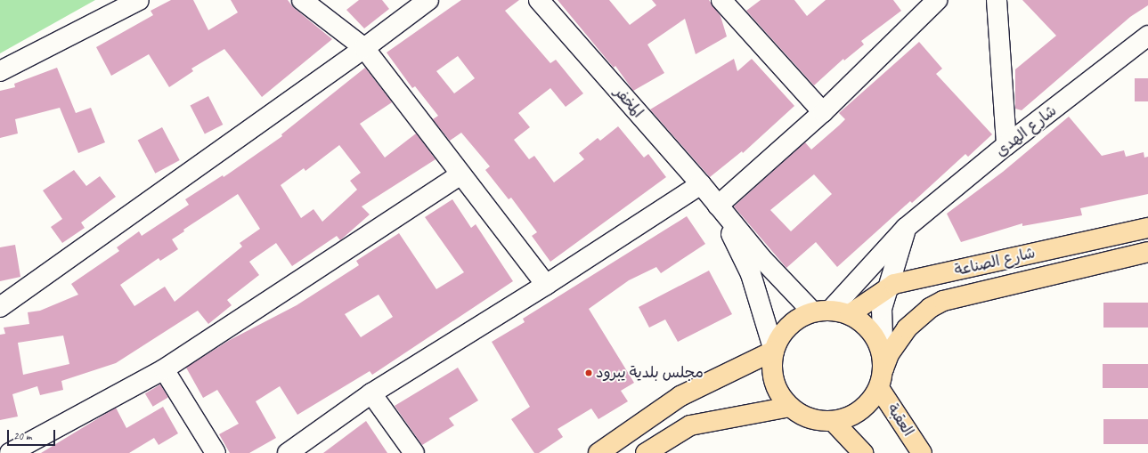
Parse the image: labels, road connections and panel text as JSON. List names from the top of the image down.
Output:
{
  "streets": {
    "main road": ["شارع الصناعة", "العقبة"],
    "street": ["المخفر", "شارع الهدى"]
  },
  "crossings": [
    ["شارع الهدى", "شارع الصناعة"],
    ["شارع الهدى", "العقبة"],
    ["شارع الصناعة", "العقبة"]
  ],
  "places": ["مجلس بلدية يبرود"],
  "scale_bar": "20 m"
}
